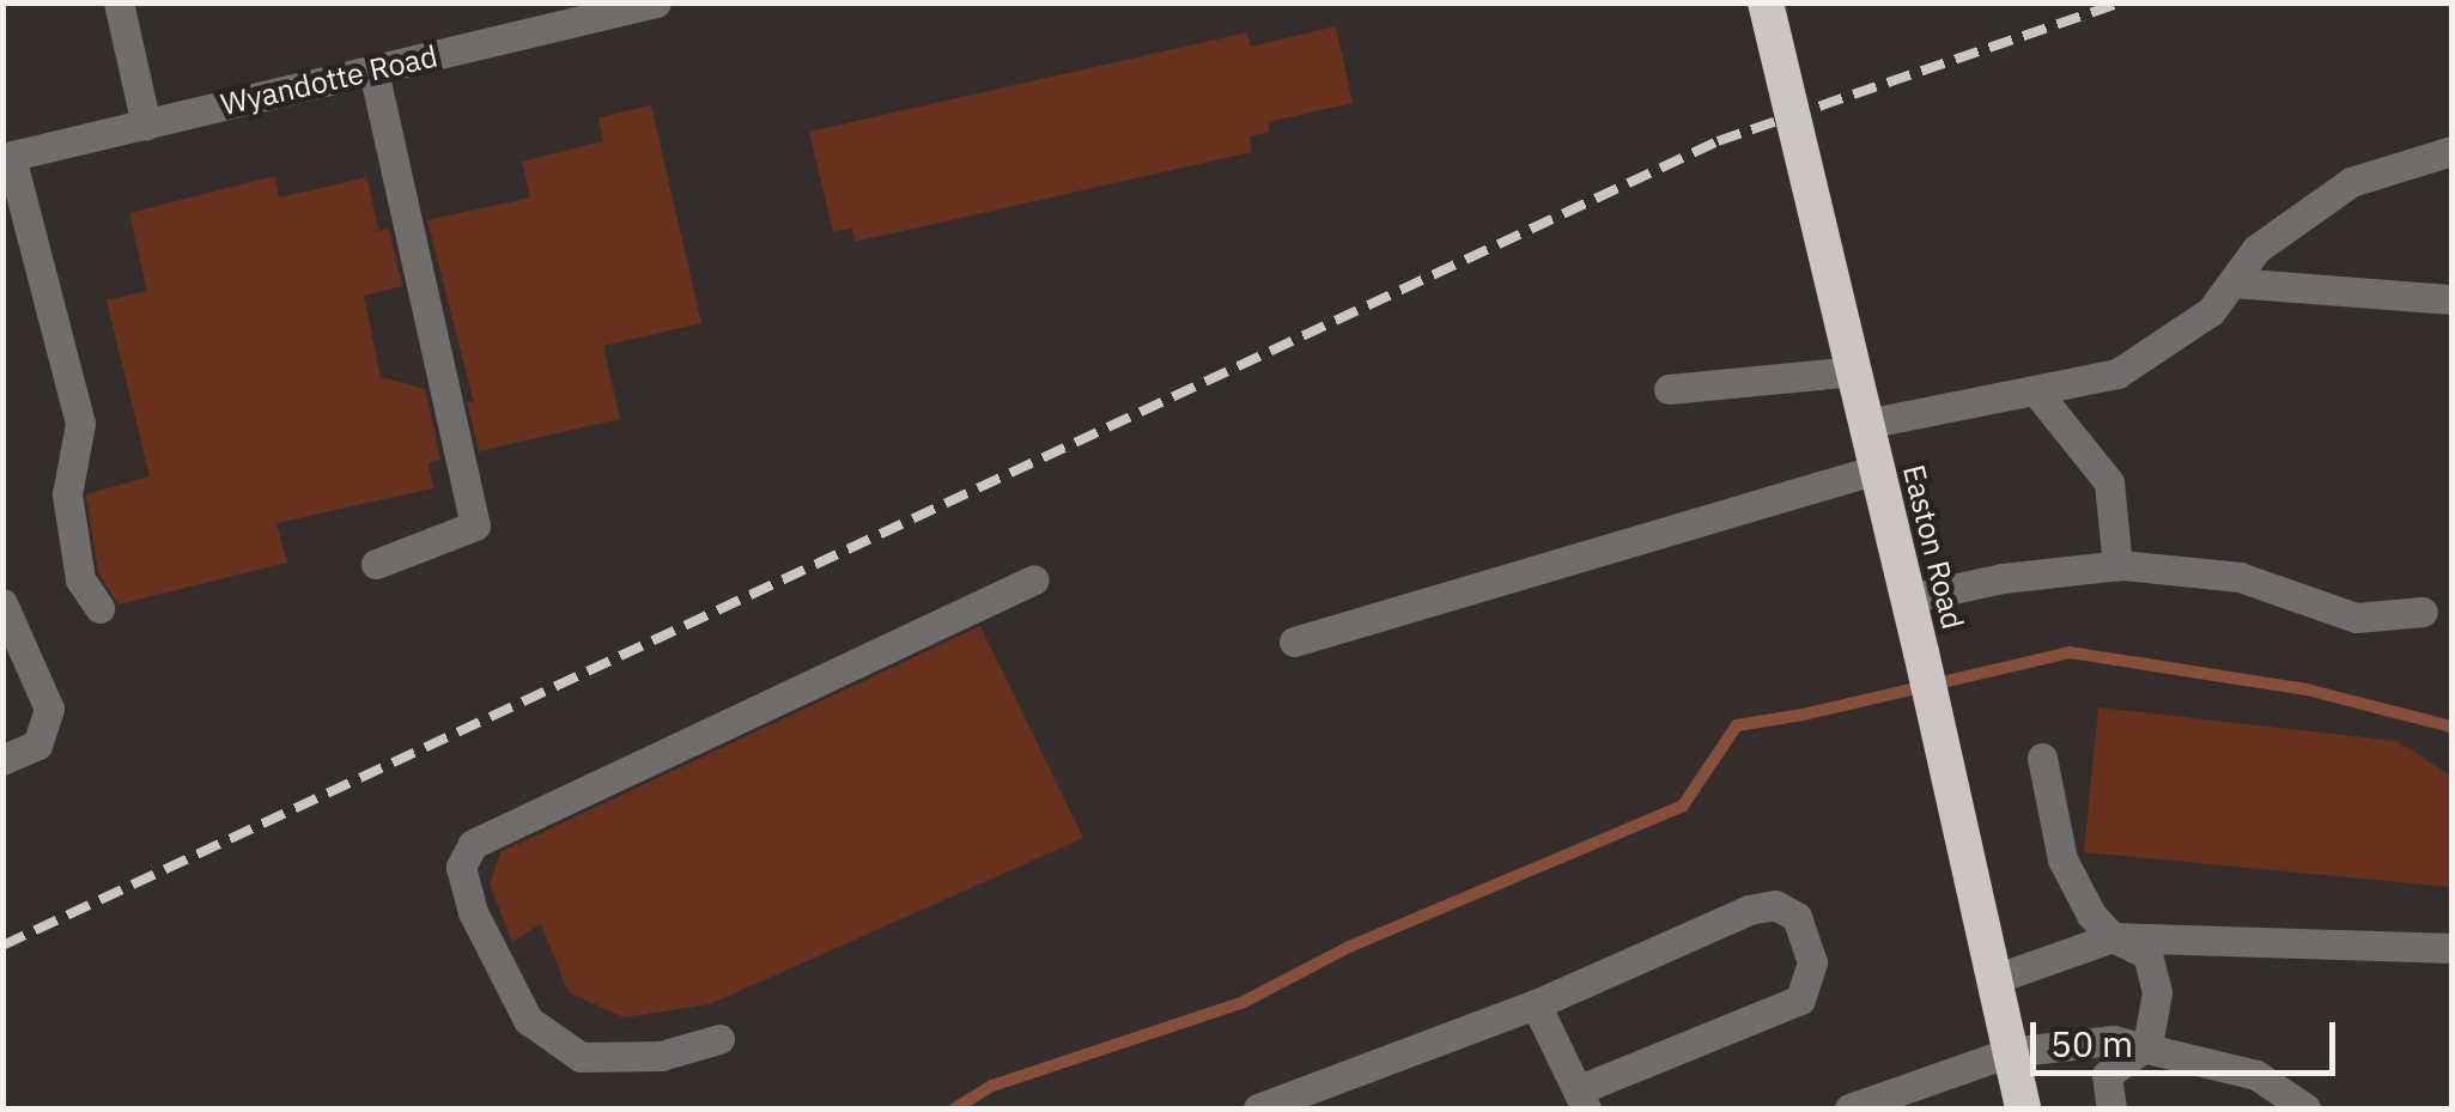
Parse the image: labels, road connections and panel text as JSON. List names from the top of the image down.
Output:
{
  "streets": {
    "highway": ["Easton Road"],
    "street": ["Wyandotte Road"]
  },
  "scale_bar": "50 m"
}
